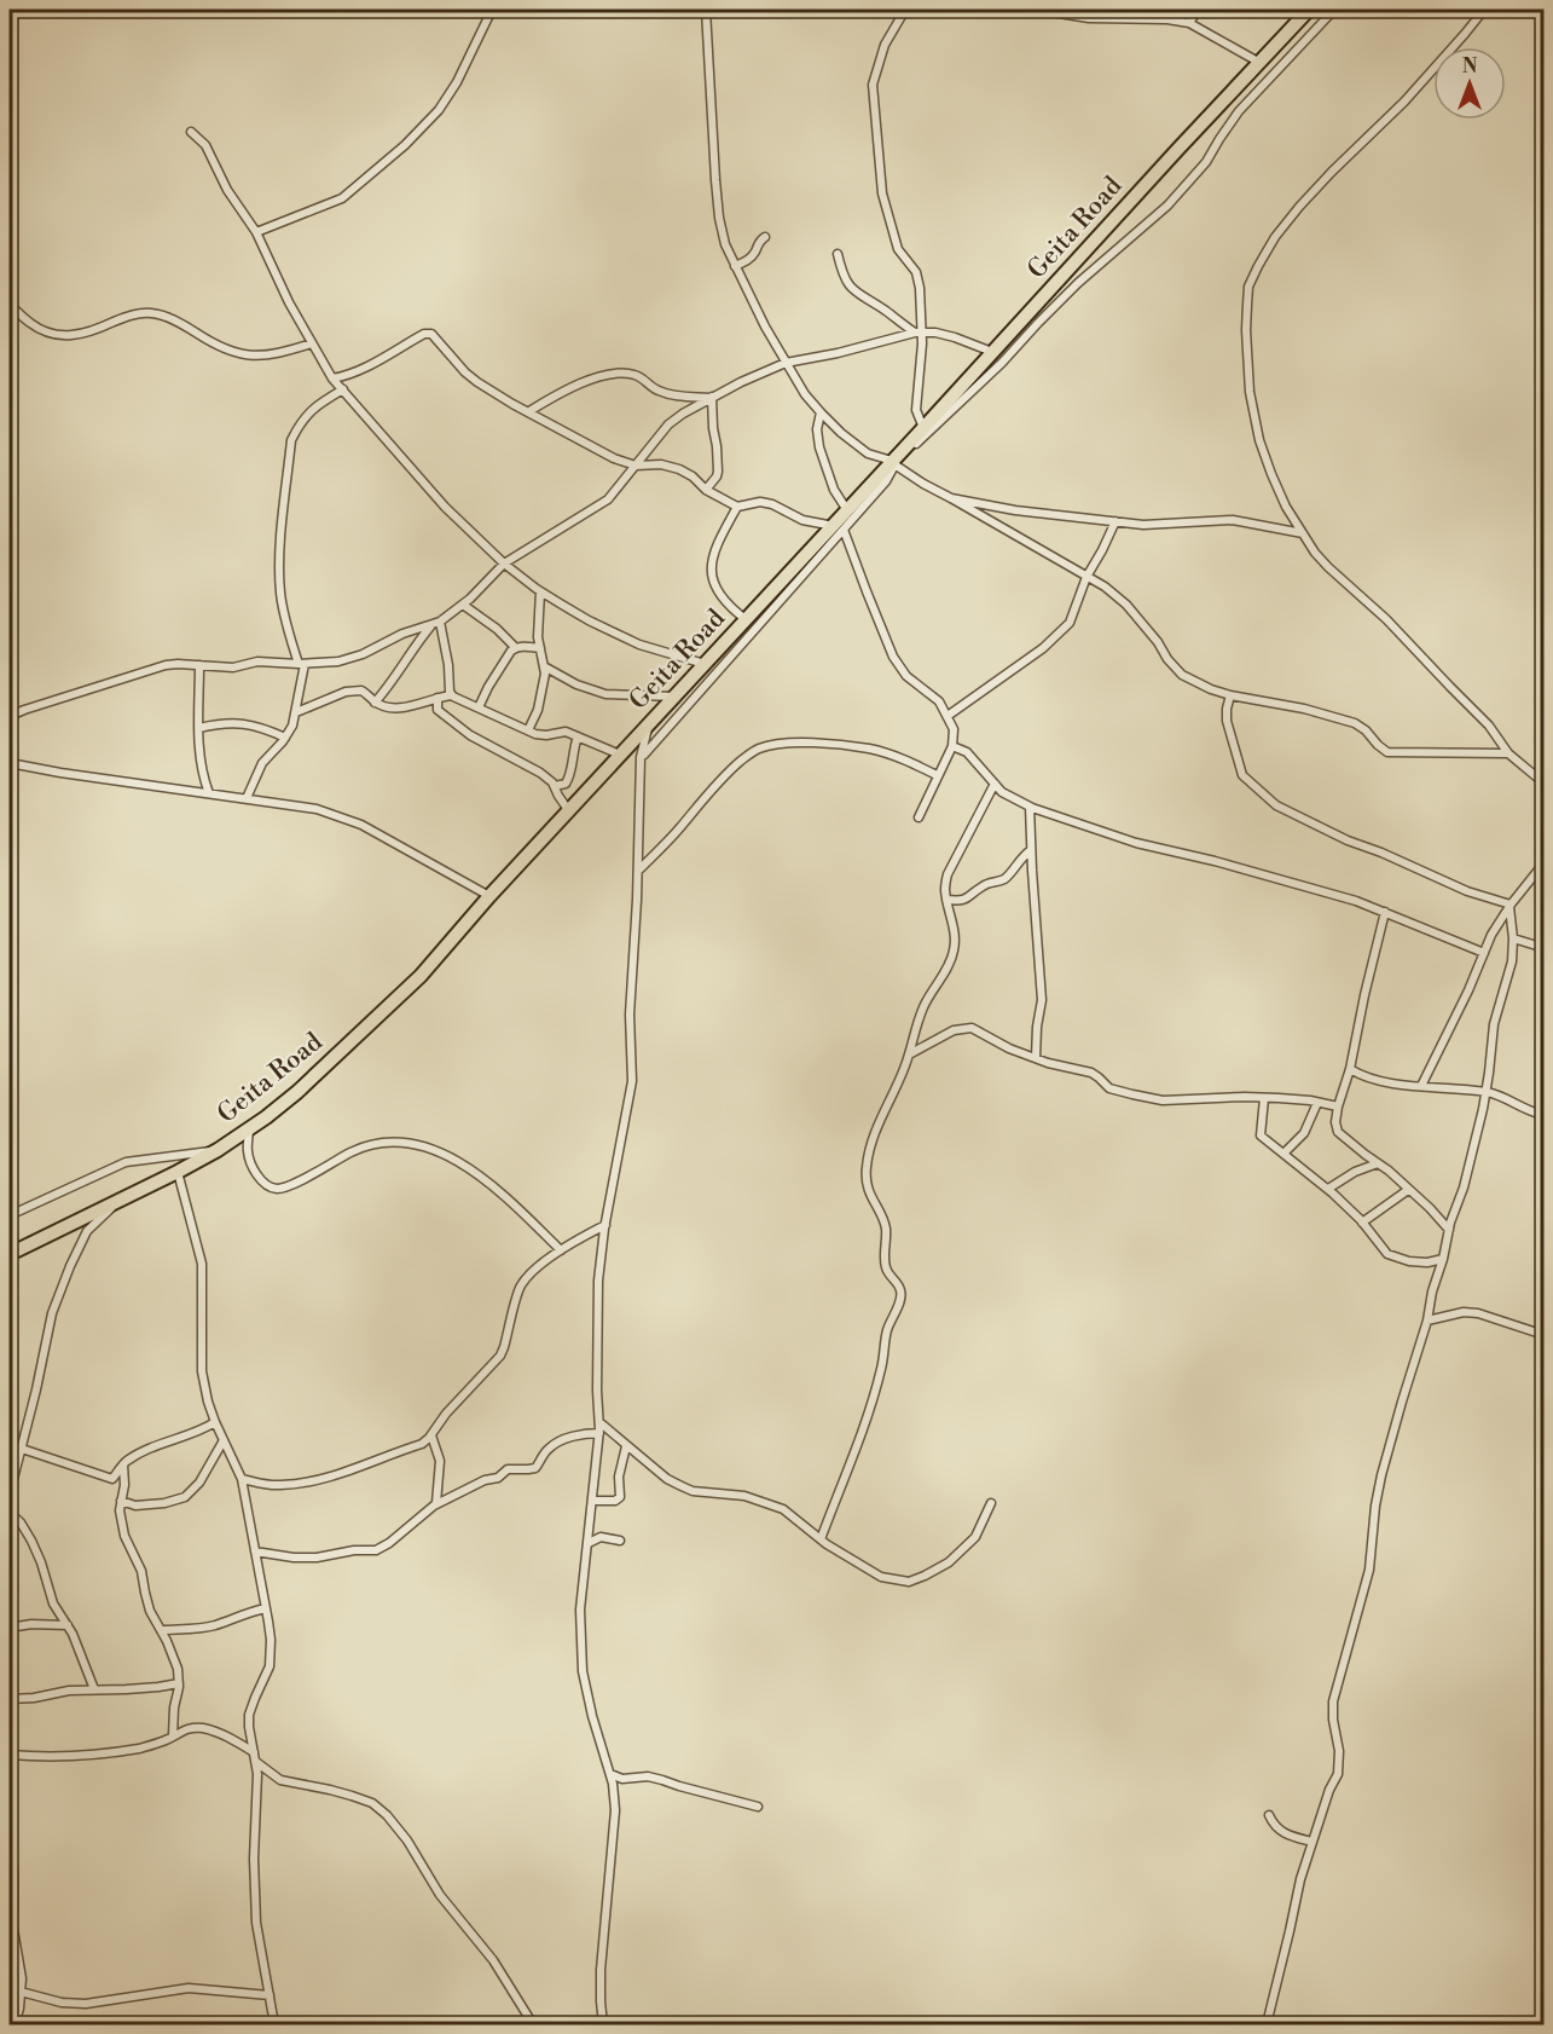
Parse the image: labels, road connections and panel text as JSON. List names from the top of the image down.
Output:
{
  "streets": {
    "highway": ["Geita Road"]
  },
  "north": "top"
}
